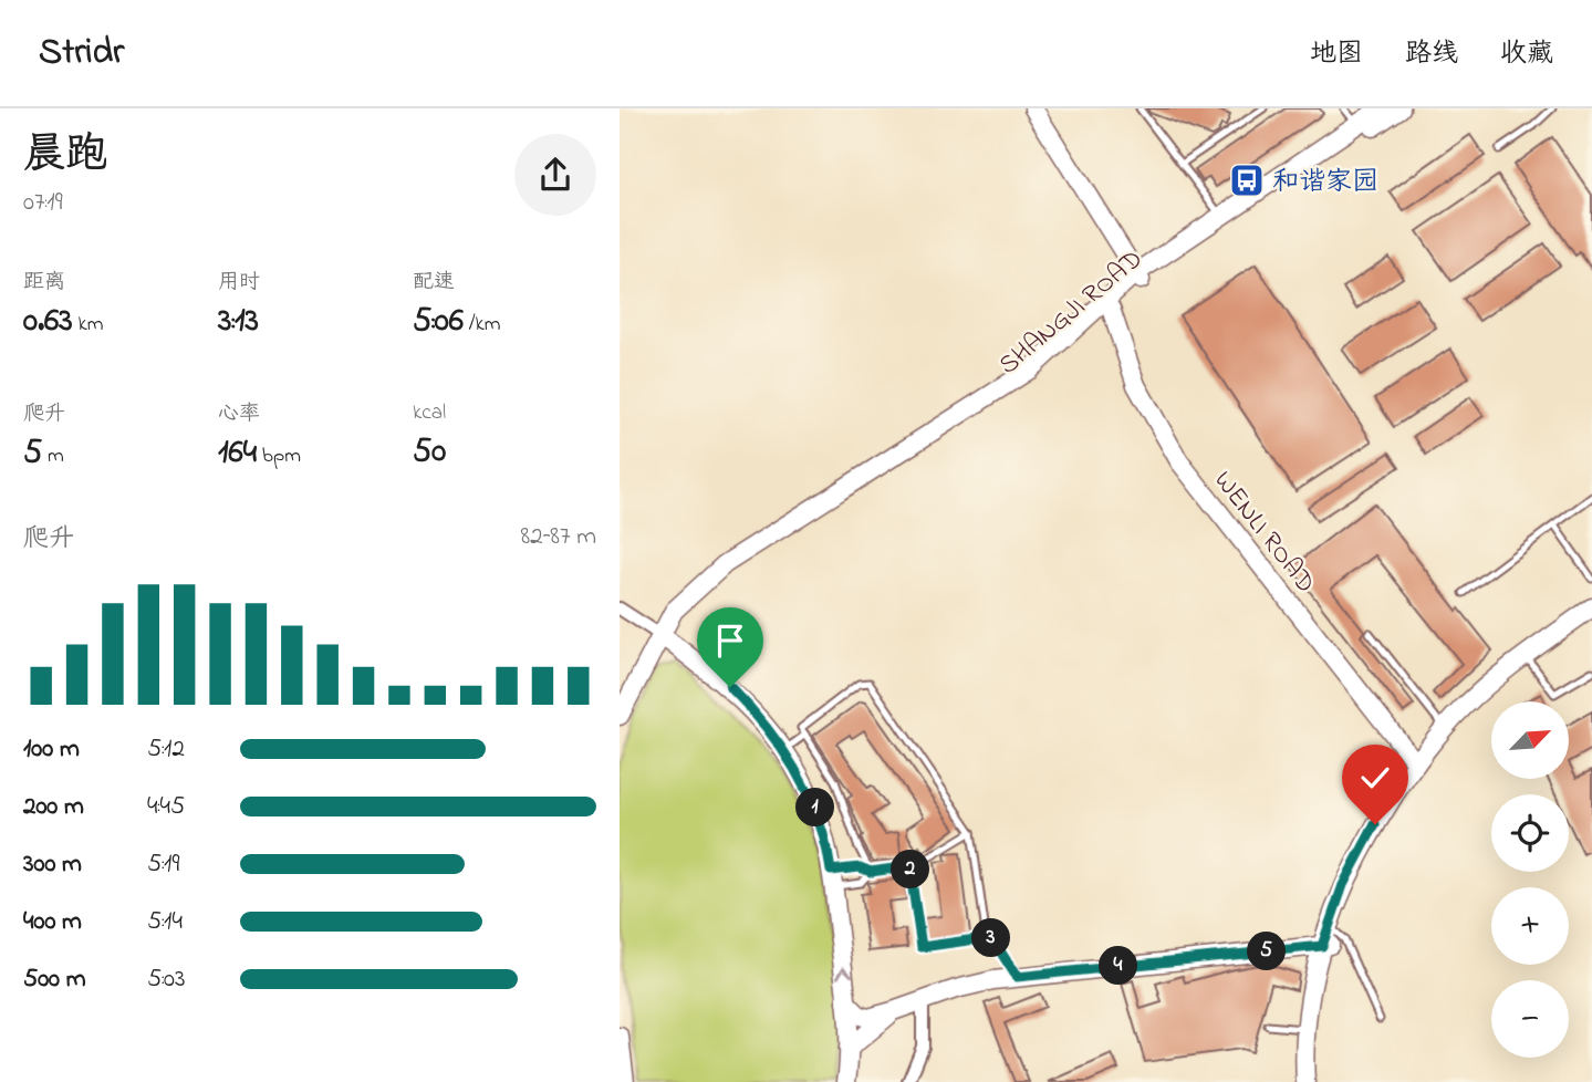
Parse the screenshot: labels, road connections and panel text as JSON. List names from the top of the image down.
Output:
{
  "streets": {
    "main road": ["SHANGJI ROAD", "WENLI ROAD"]
  },
  "crossings": [
    ["SHANGJI ROAD", "WENLI ROAD"]
  ],
  "places": {
    "bus stop": ["和谐家园"]
  },
  "north": "top right",
  "page": {
    "header": "Stridr",
    "nav": ["地图", "路线", "收藏"],
    "heading": ["晨跑", "07:19"],
    "stats": [
      ["距离", "0.63 km"],
      ["用时", "3:13"],
      ["配速", "5:06 /km"],
      ["爬升", "5 m"],
      ["心率", "164 bpm"],
      ["kcal", "50"]
    ],
    "chart": ["爬升", "82–87 m"],
    "map_buttons": ["+", "−"],
    "list": [
      {
        "name": "100 m",
        "note": "5:12"
      },
      {
        "name": "200 m",
        "note": "4:45"
      },
      {
        "name": "300 m",
        "note": "5:19"
      },
      {
        "name": "400 m",
        "note": "5:14"
      },
      {
        "name": "500 m",
        "note": "5:03"
      }
    ],
    "pins": [
      "1",
      "2",
      "3",
      "5",
      "4"
    ]
  }
}
